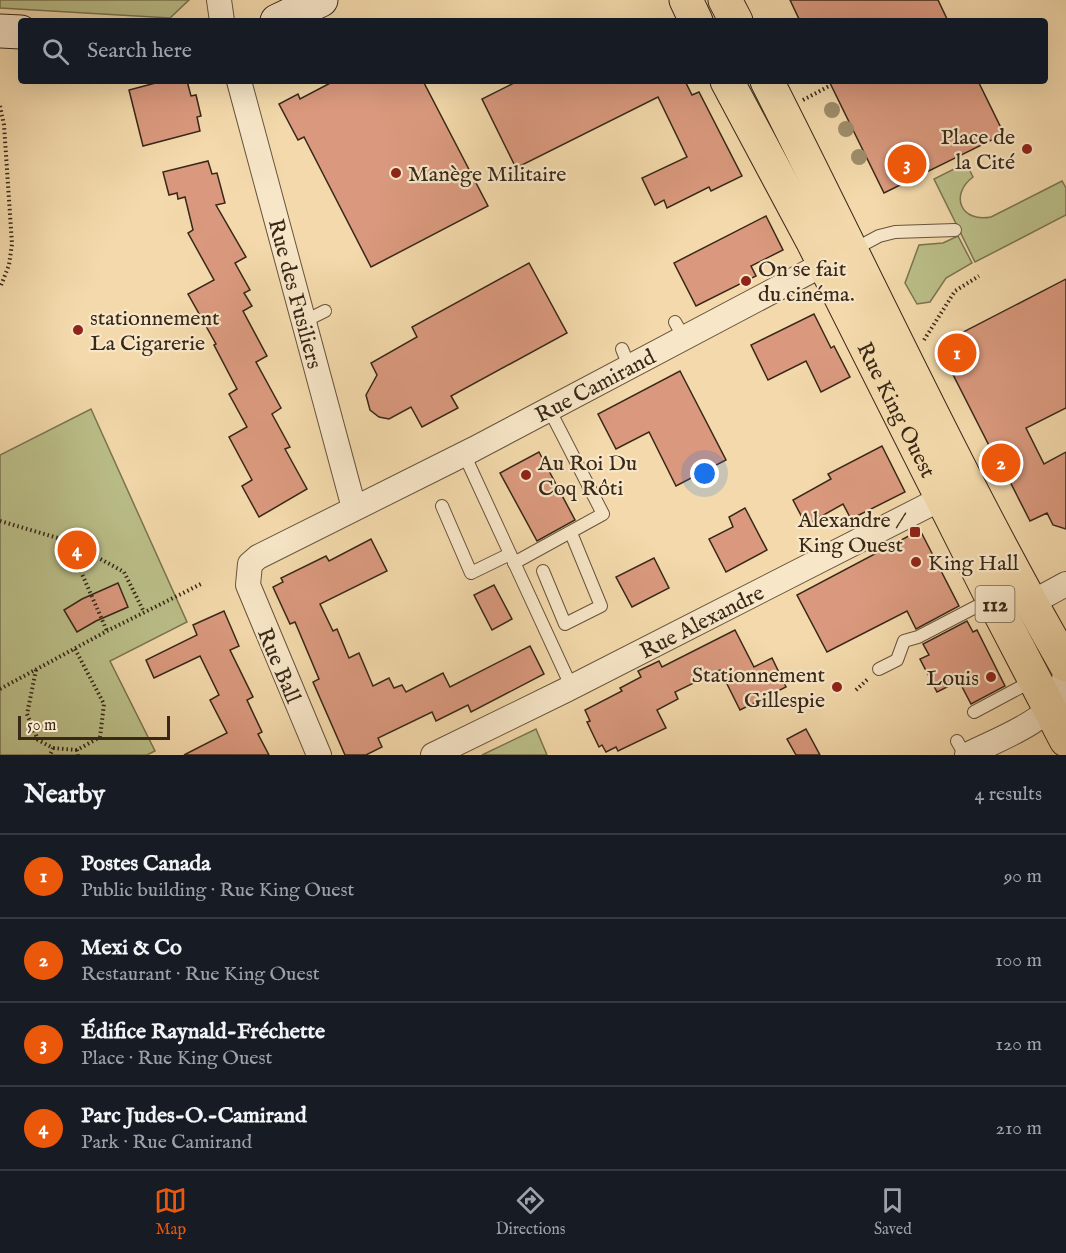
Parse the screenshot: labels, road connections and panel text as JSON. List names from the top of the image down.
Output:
{
  "streets": {
    "main road": ["Rue King Ouest", "112"],
    "street": [
      "Rue des Fusiliers",
      "Rue Camirand",
      "Rue Alexandre",
      "Rue Ball"
    ]
  },
  "crossings": [
    ["Rue des Fusiliers", "Rue Camirand"],
    ["Rue Camirand", "Rue King Ouest"],
    ["Rue Camirand", "Rue Ball"],
    ["Rue King Ouest", "Rue Alexandre"]
  ],
  "places": {
    "other": [
      "Place de la Cité",
      "Manège Militaire",
      "On se fait du cinéma.",
      "stationnement La Cigarerie",
      "Au Roi Du Coq Rôti",
      "King Hall",
      "Louis",
      "Stationnement Gillespie"
    ],
    "transit": ["Alexandre / King Ouest"]
  },
  "scale_bar": "50 m",
  "page": {
    "search": "Search here",
    "pins": [
      "3",
      "1",
      "2",
      "4"
    ],
    "scale": "50 m",
    "heading": ["Nearby", "4 results"],
    "list": [
      {
        "mark": "1",
        "name": "Postes Canada",
        "note": "Public building · Rue King Ouest",
        "value": "90 m"
      },
      {
        "mark": "2",
        "name": "Mexi & Co",
        "note": "Restaurant · Rue King Ouest",
        "value": "100 m"
      },
      {
        "mark": "3",
        "name": "Édifice Raynald-Fréchette",
        "note": "Place · Rue King Ouest",
        "value": "120 m"
      },
      {
        "mark": "4",
        "name": "Parc Judes-O.-Camirand",
        "note": "Park · Rue Camirand",
        "value": "210 m"
      }
    ],
    "nav": ["Map", "Directions", "Saved"]
  }
}
